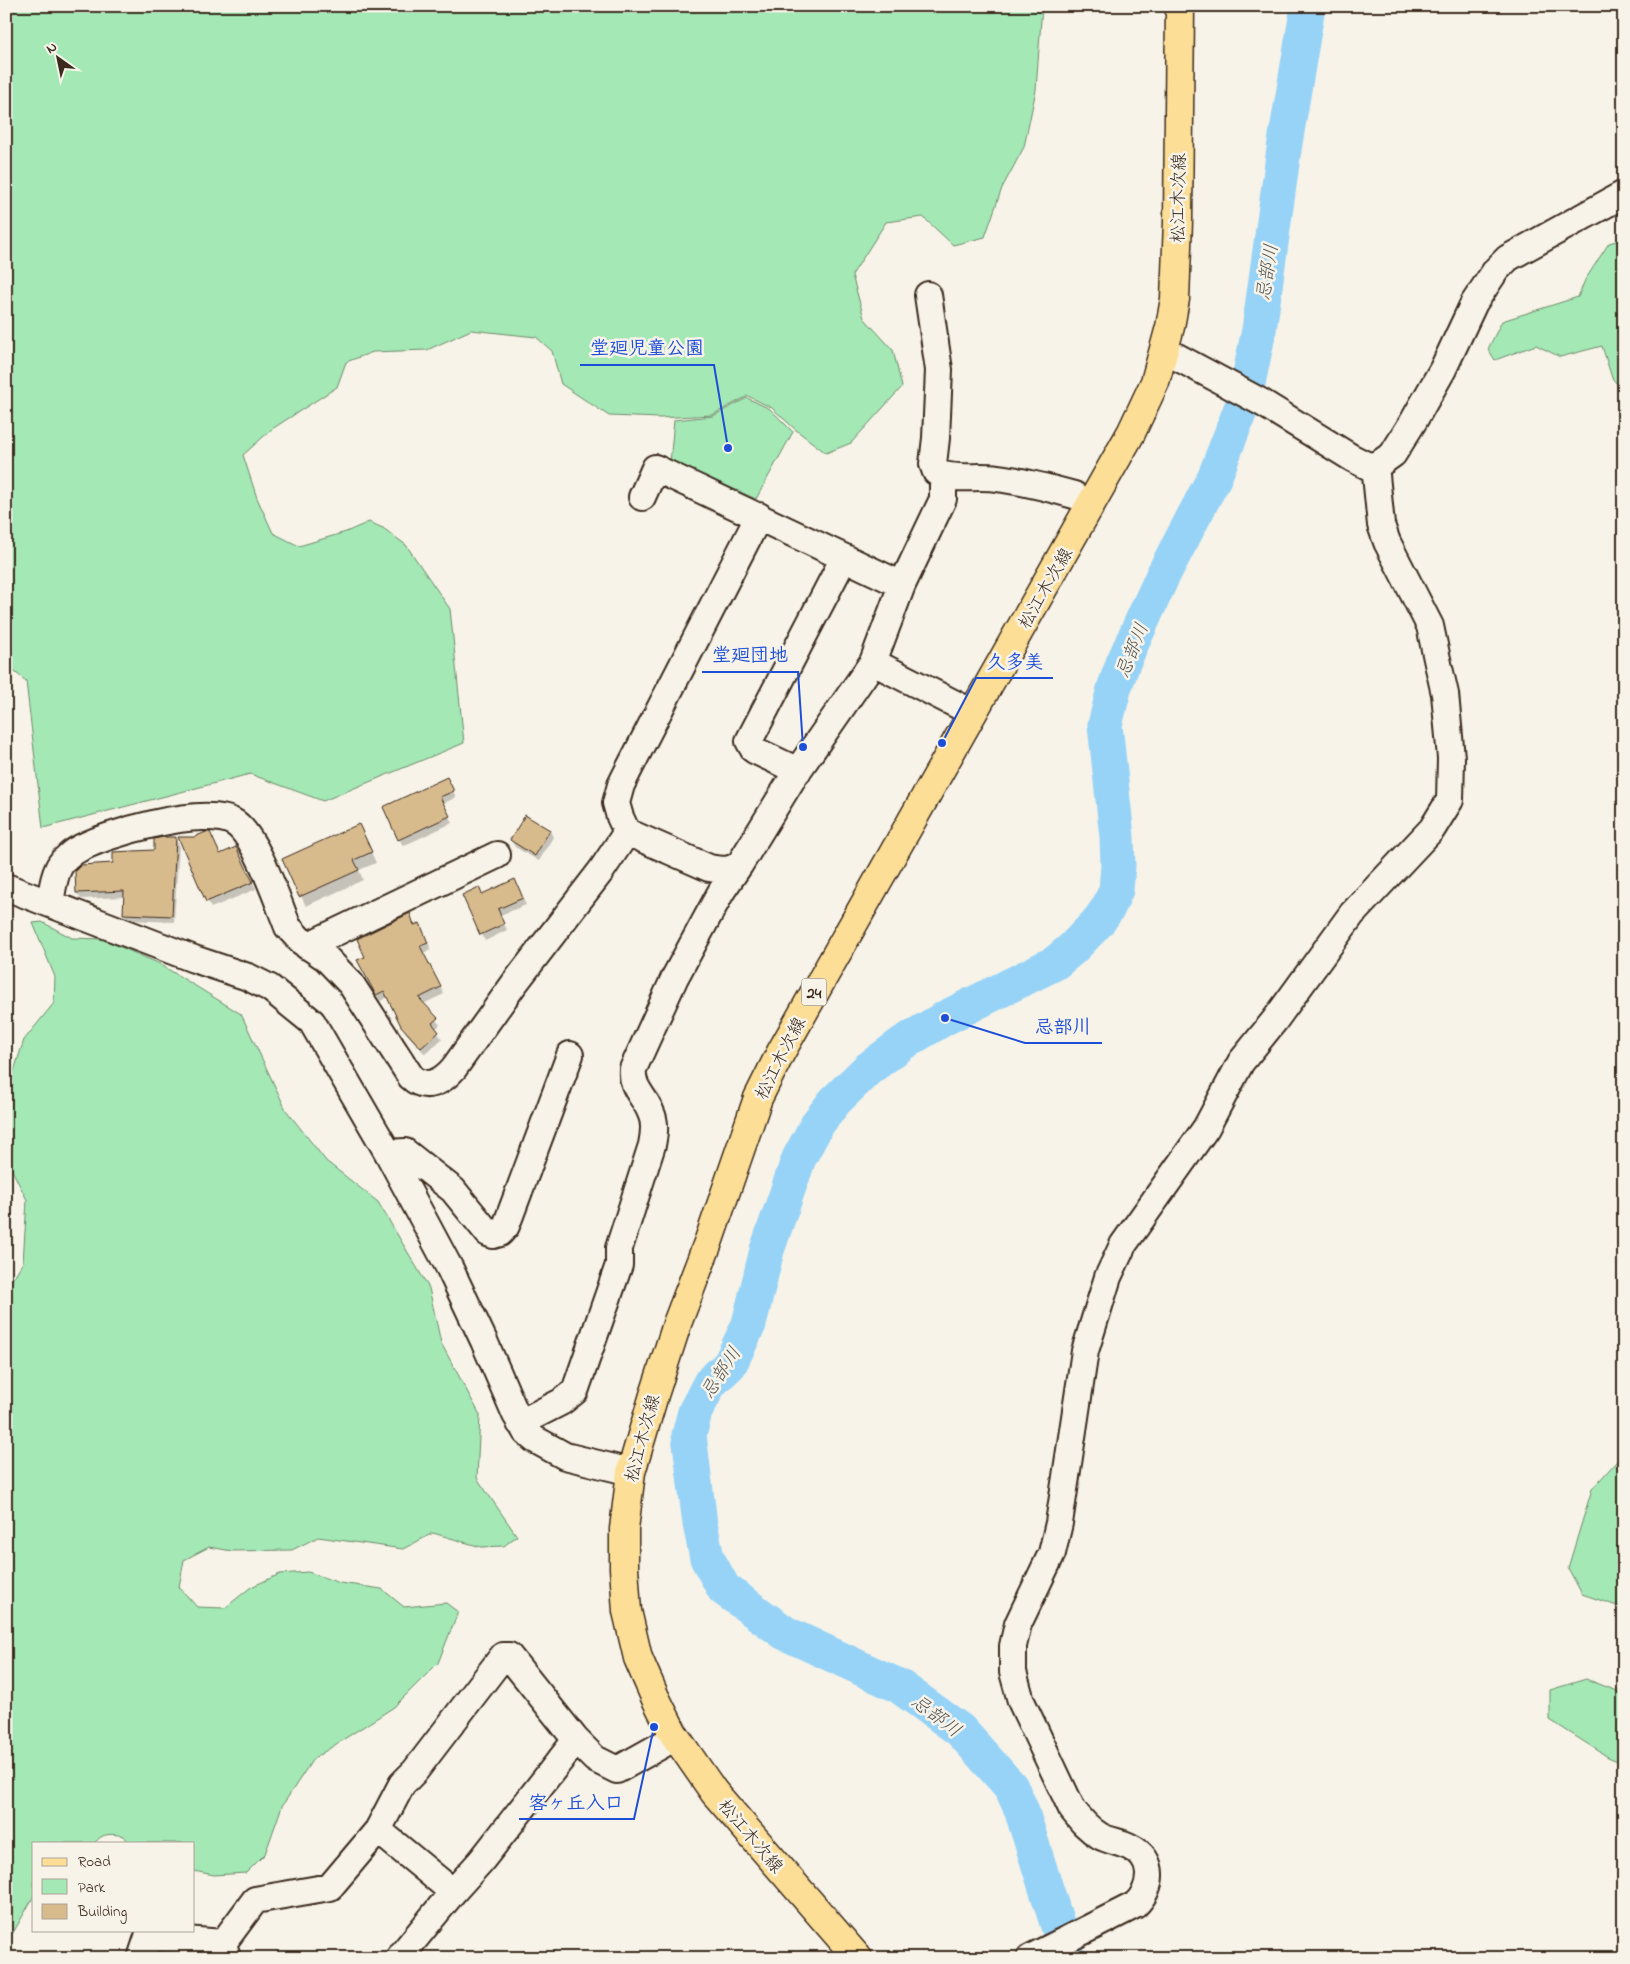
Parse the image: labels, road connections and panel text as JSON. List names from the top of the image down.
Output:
{
  "streets": {
    "main road": ["松江木次線", "24"]
  },
  "water": ["忌部川"],
  "places": [
    "堂廻児童公園",
    "久多美",
    "堂廻団地",
    "忌部川",
    "客ヶ丘入口"
  ],
  "legend": ["Road", "Park", "Building"],
  "north": "top left"
}
